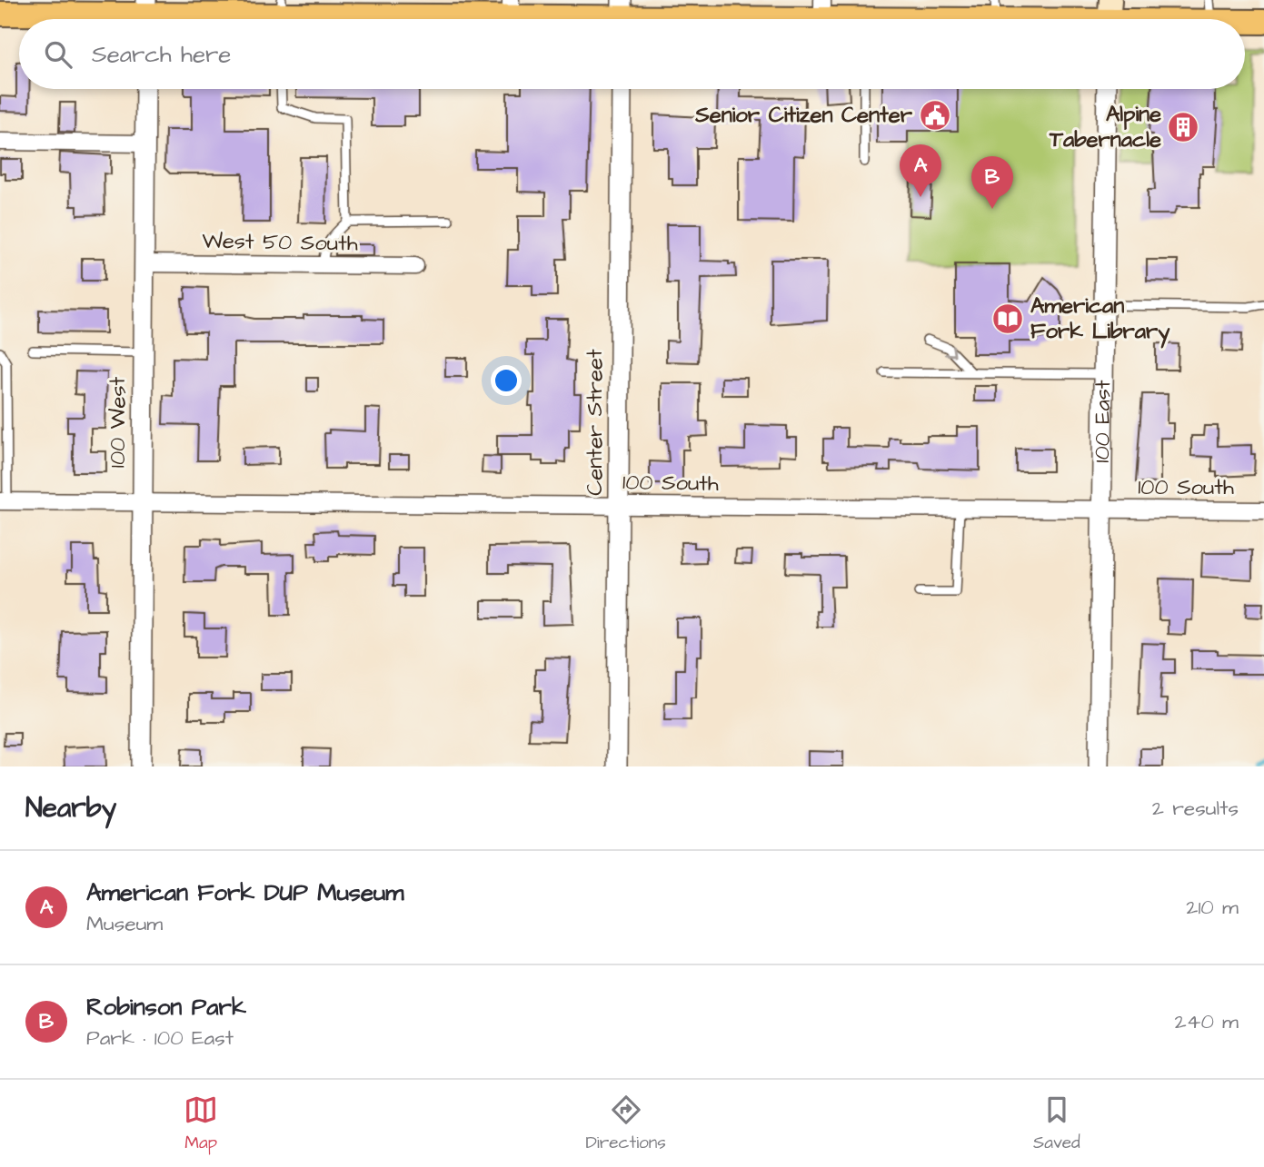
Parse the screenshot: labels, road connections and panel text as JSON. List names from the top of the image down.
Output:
{
  "streets": {
    "street": [
      "West 50 South",
      "100 West",
      "Center Street",
      "100 East",
      "100 South"
    ]
  },
  "crossings": [
    ["West 50 South", "100 West"],
    ["100 West", "100 South"],
    ["Center Street", "100 South"],
    ["100 East", "100 South"]
  ],
  "places": {
    "public building": ["Senior Citizen Center"],
    "building": ["Alpine Tabernacle"],
    "library": ["American Fork Library"]
  },
  "page": {
    "search": "Search here",
    "pins": ["A", "B"],
    "heading": ["Nearby", "2 results"],
    "list": [
      {
        "mark": "A",
        "name": "American Fork DUP Museum",
        "note": "Museum",
        "value": "210 m"
      },
      {
        "mark": "B",
        "name": "Robinson Park",
        "note": "Park · 100 East",
        "value": "240 m"
      }
    ],
    "nav": ["Map", "Directions", "Saved"]
  }
}
